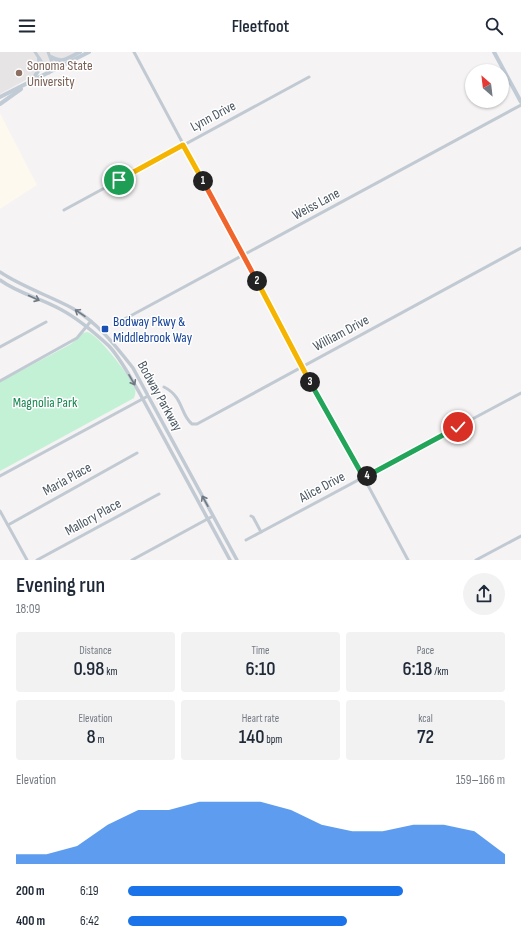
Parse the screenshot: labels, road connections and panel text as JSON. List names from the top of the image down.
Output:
{
  "streets": {
    "street": [
      "Lynn Drive",
      "Weiss Lane",
      "William Drive",
      "Bodway Parkway",
      "Maria Place",
      "Alice Drive",
      "Mallory Place"
    ]
  },
  "parks": ["Magnolia Park"],
  "places": {
    "other": ["Sonoma State University"],
    "transit": ["Bodway Pkwy & Middlebrook Way"]
  },
  "north": "top left",
  "page": {
    "header": "Fleetfoot",
    "pins": [
      "1",
      "2",
      "3",
      "4"
    ],
    "heading": ["Evening run", "18:09"],
    "stats": [
      ["Distance", "0.98 km"],
      ["Time", "6:10"],
      ["Pace", "6:18 /km"],
      ["Elevation", "8 m"],
      ["Heart rate", "140 bpm"],
      ["kcal", "72"]
    ],
    "chart": ["Elevation", "159–166 m"],
    "list": [
      {
        "name": "200 m",
        "note": "6:19"
      },
      {
        "name": "400 m",
        "note": "6:42"
      }
    ]
  }
}
